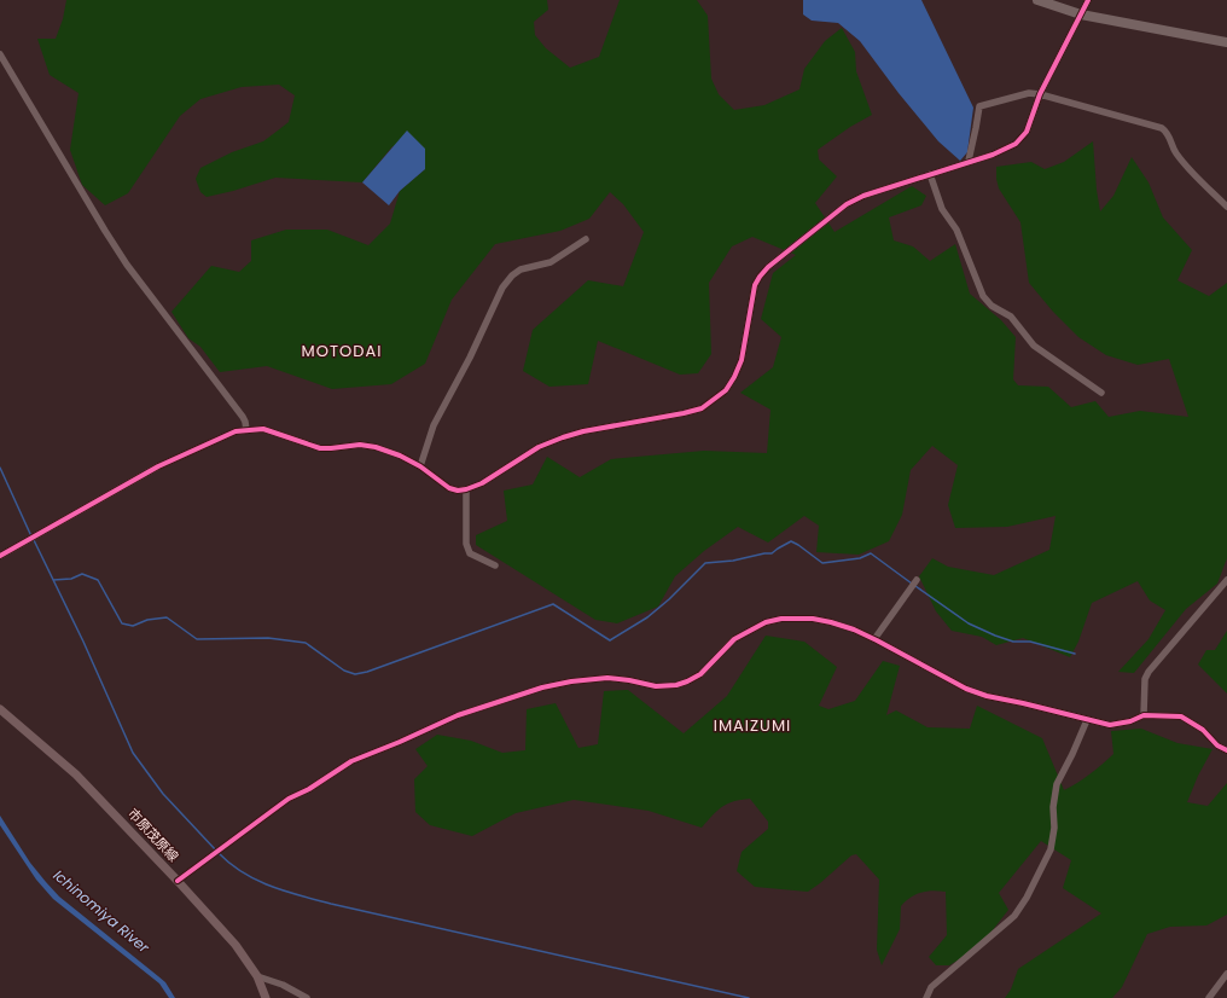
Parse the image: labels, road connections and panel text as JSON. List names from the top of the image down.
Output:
{
  "streets": {
    "main road": ["市原茂原線"]
  },
  "districts": ["MOTODAI", "IMAIZUMI"],
  "water": ["Ichinomiya River"]
}
